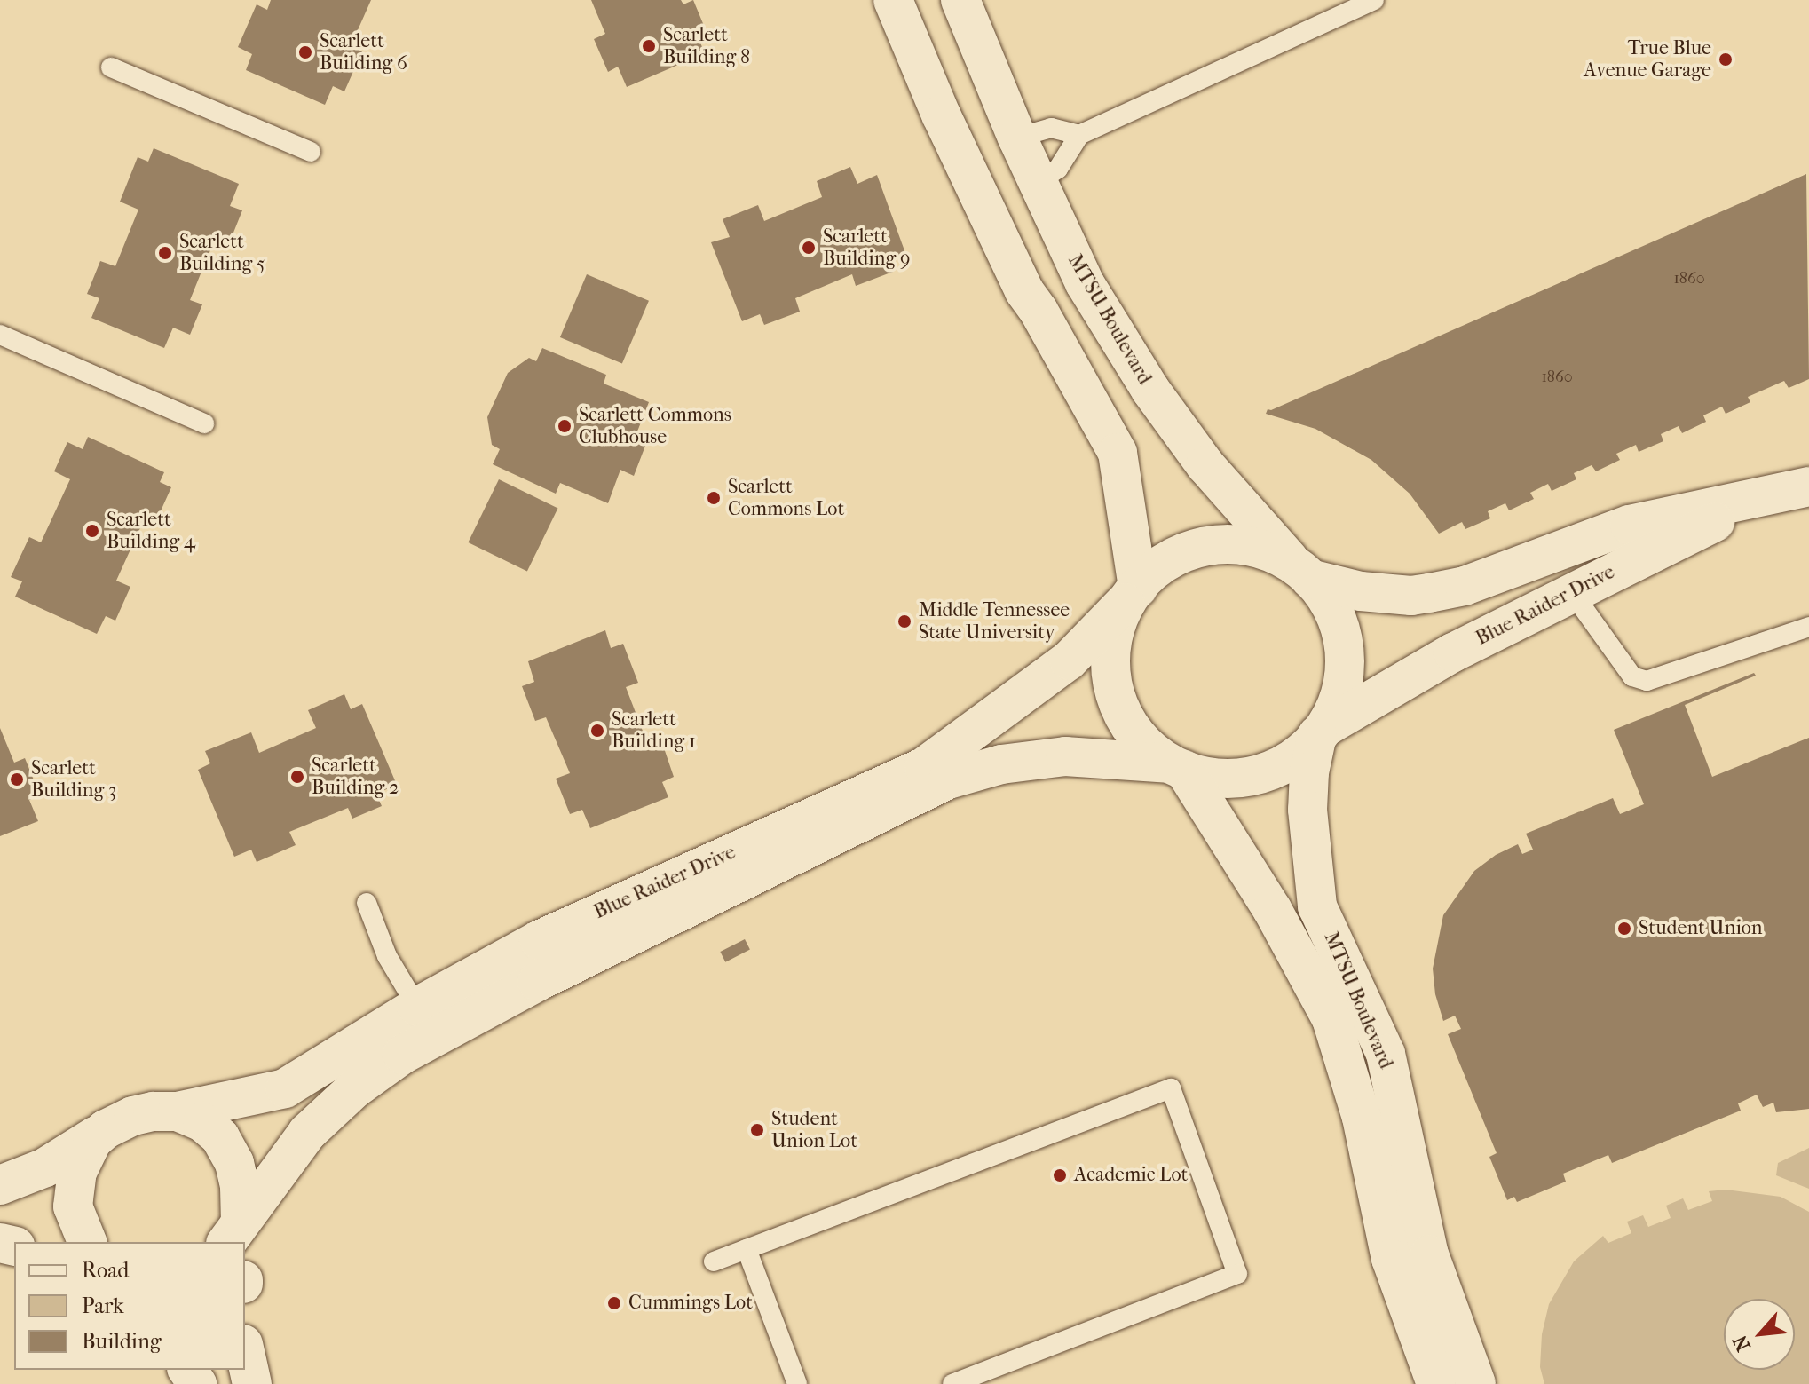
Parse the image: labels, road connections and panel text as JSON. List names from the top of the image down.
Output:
{
  "streets": {
    "street": ["MTSU Boulevard", "Blue Raider Drive"]
  },
  "crossings": [
    ["MTSU Boulevard", "Blue Raider Drive"]
  ],
  "places": [
    "Scarlett Building 8",
    "Scarlett Building 6",
    "True Blue Avenue Garage",
    "Scarlett Building 9",
    "Scarlett Building 5",
    "Scarlett Commons Clubhouse",
    "Scarlett Commons Lot",
    "Scarlett Building 4",
    "Middle Tennessee State University",
    "Scarlett Building 1",
    "Scarlett Building 2",
    "Scarlett Building 3",
    "Student Union",
    "Student Union Lot",
    "Academic Lot",
    "Cummings Lot"
  ],
  "house_numbers": ["1860", "1860"],
  "legend": ["Road", "Park", "Building"],
  "north": "bottom left"
}
